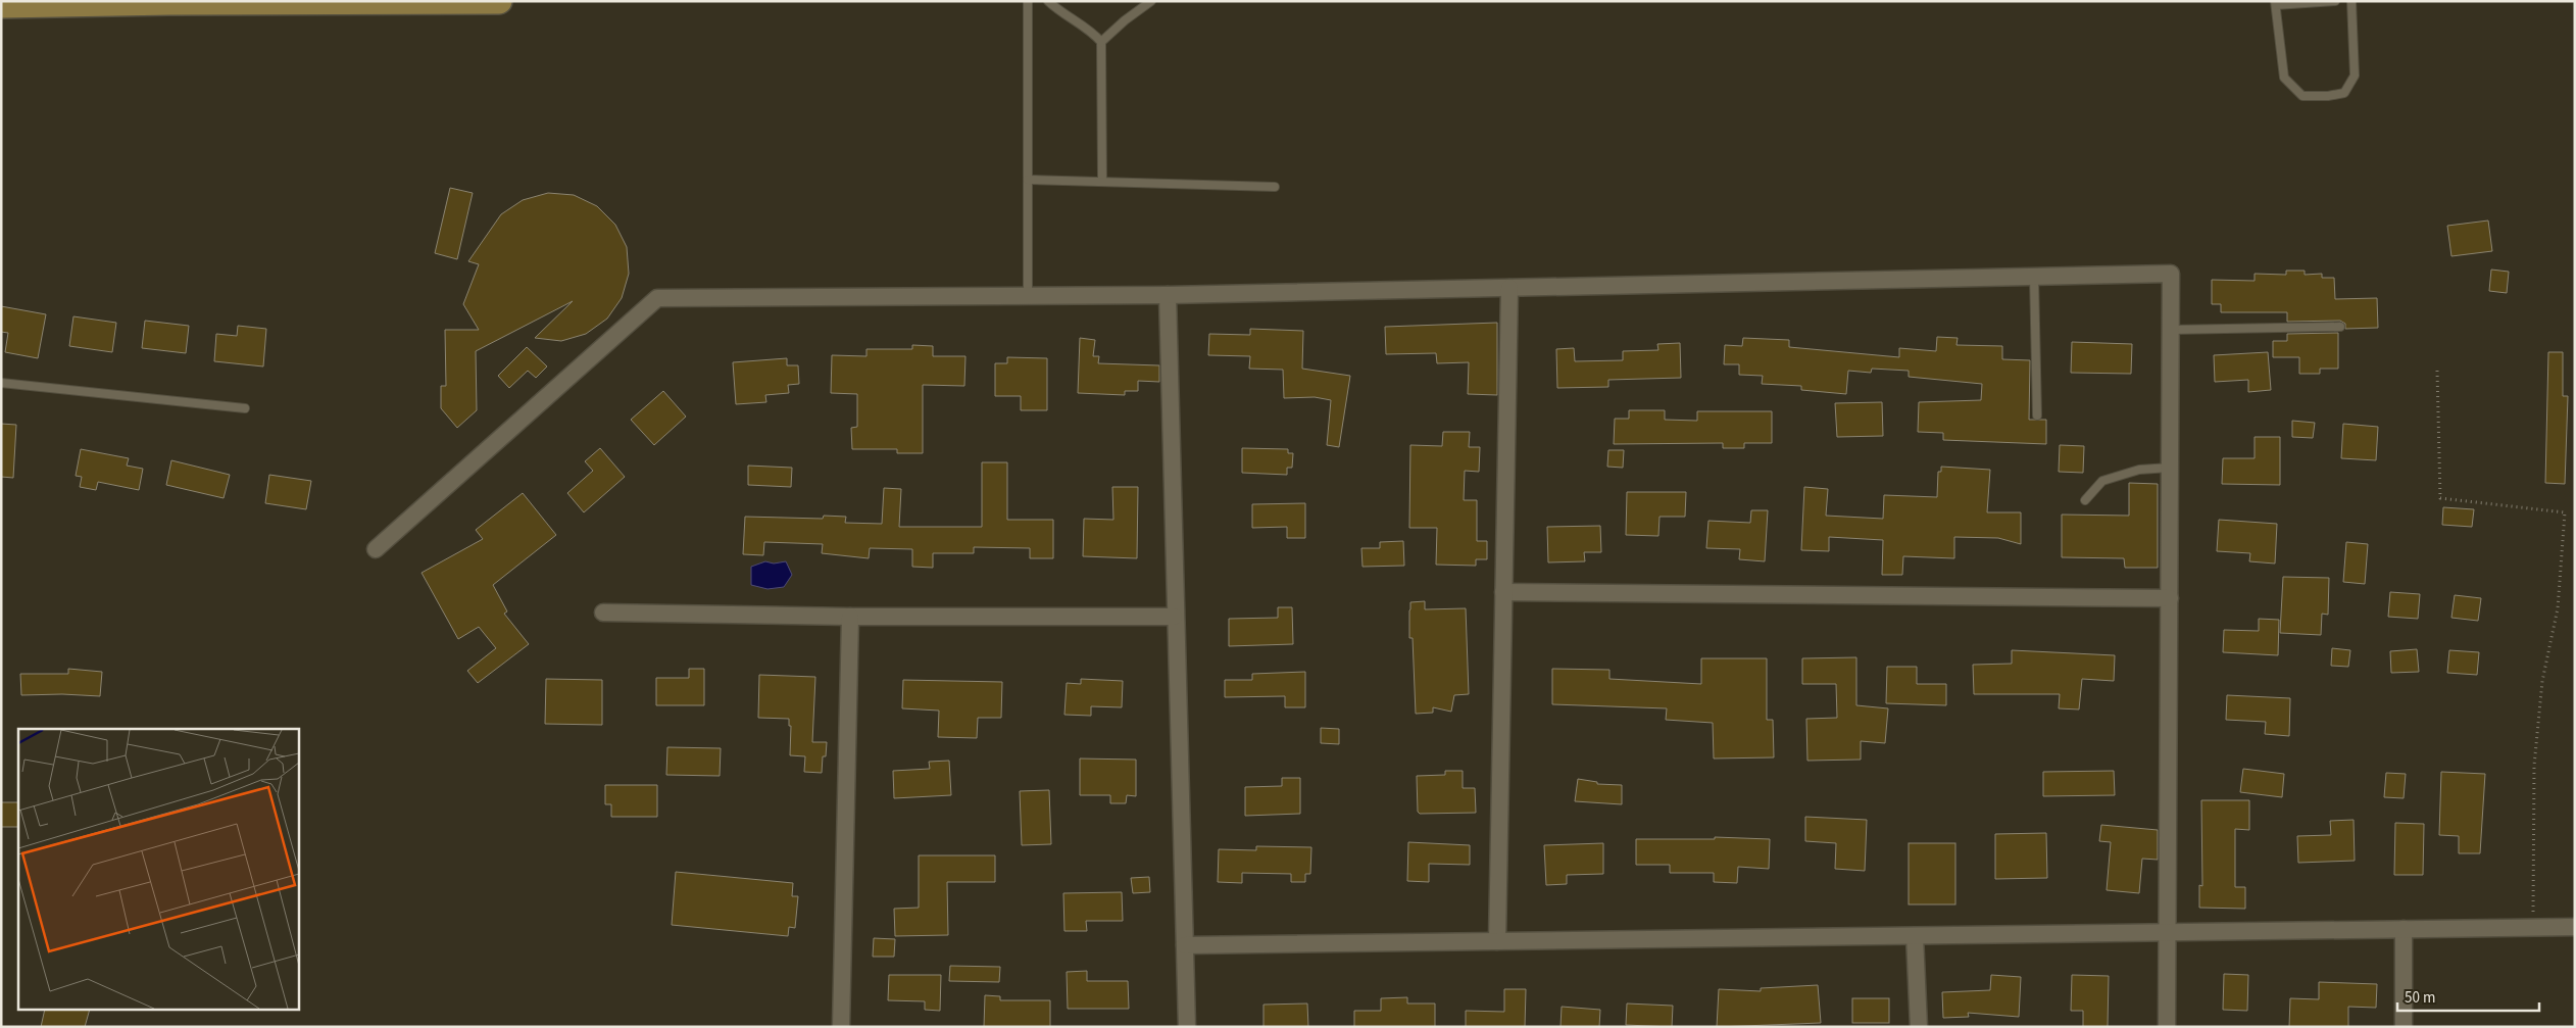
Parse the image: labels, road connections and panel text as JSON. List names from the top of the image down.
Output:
{
  "scale_bar": "50 m"
}
